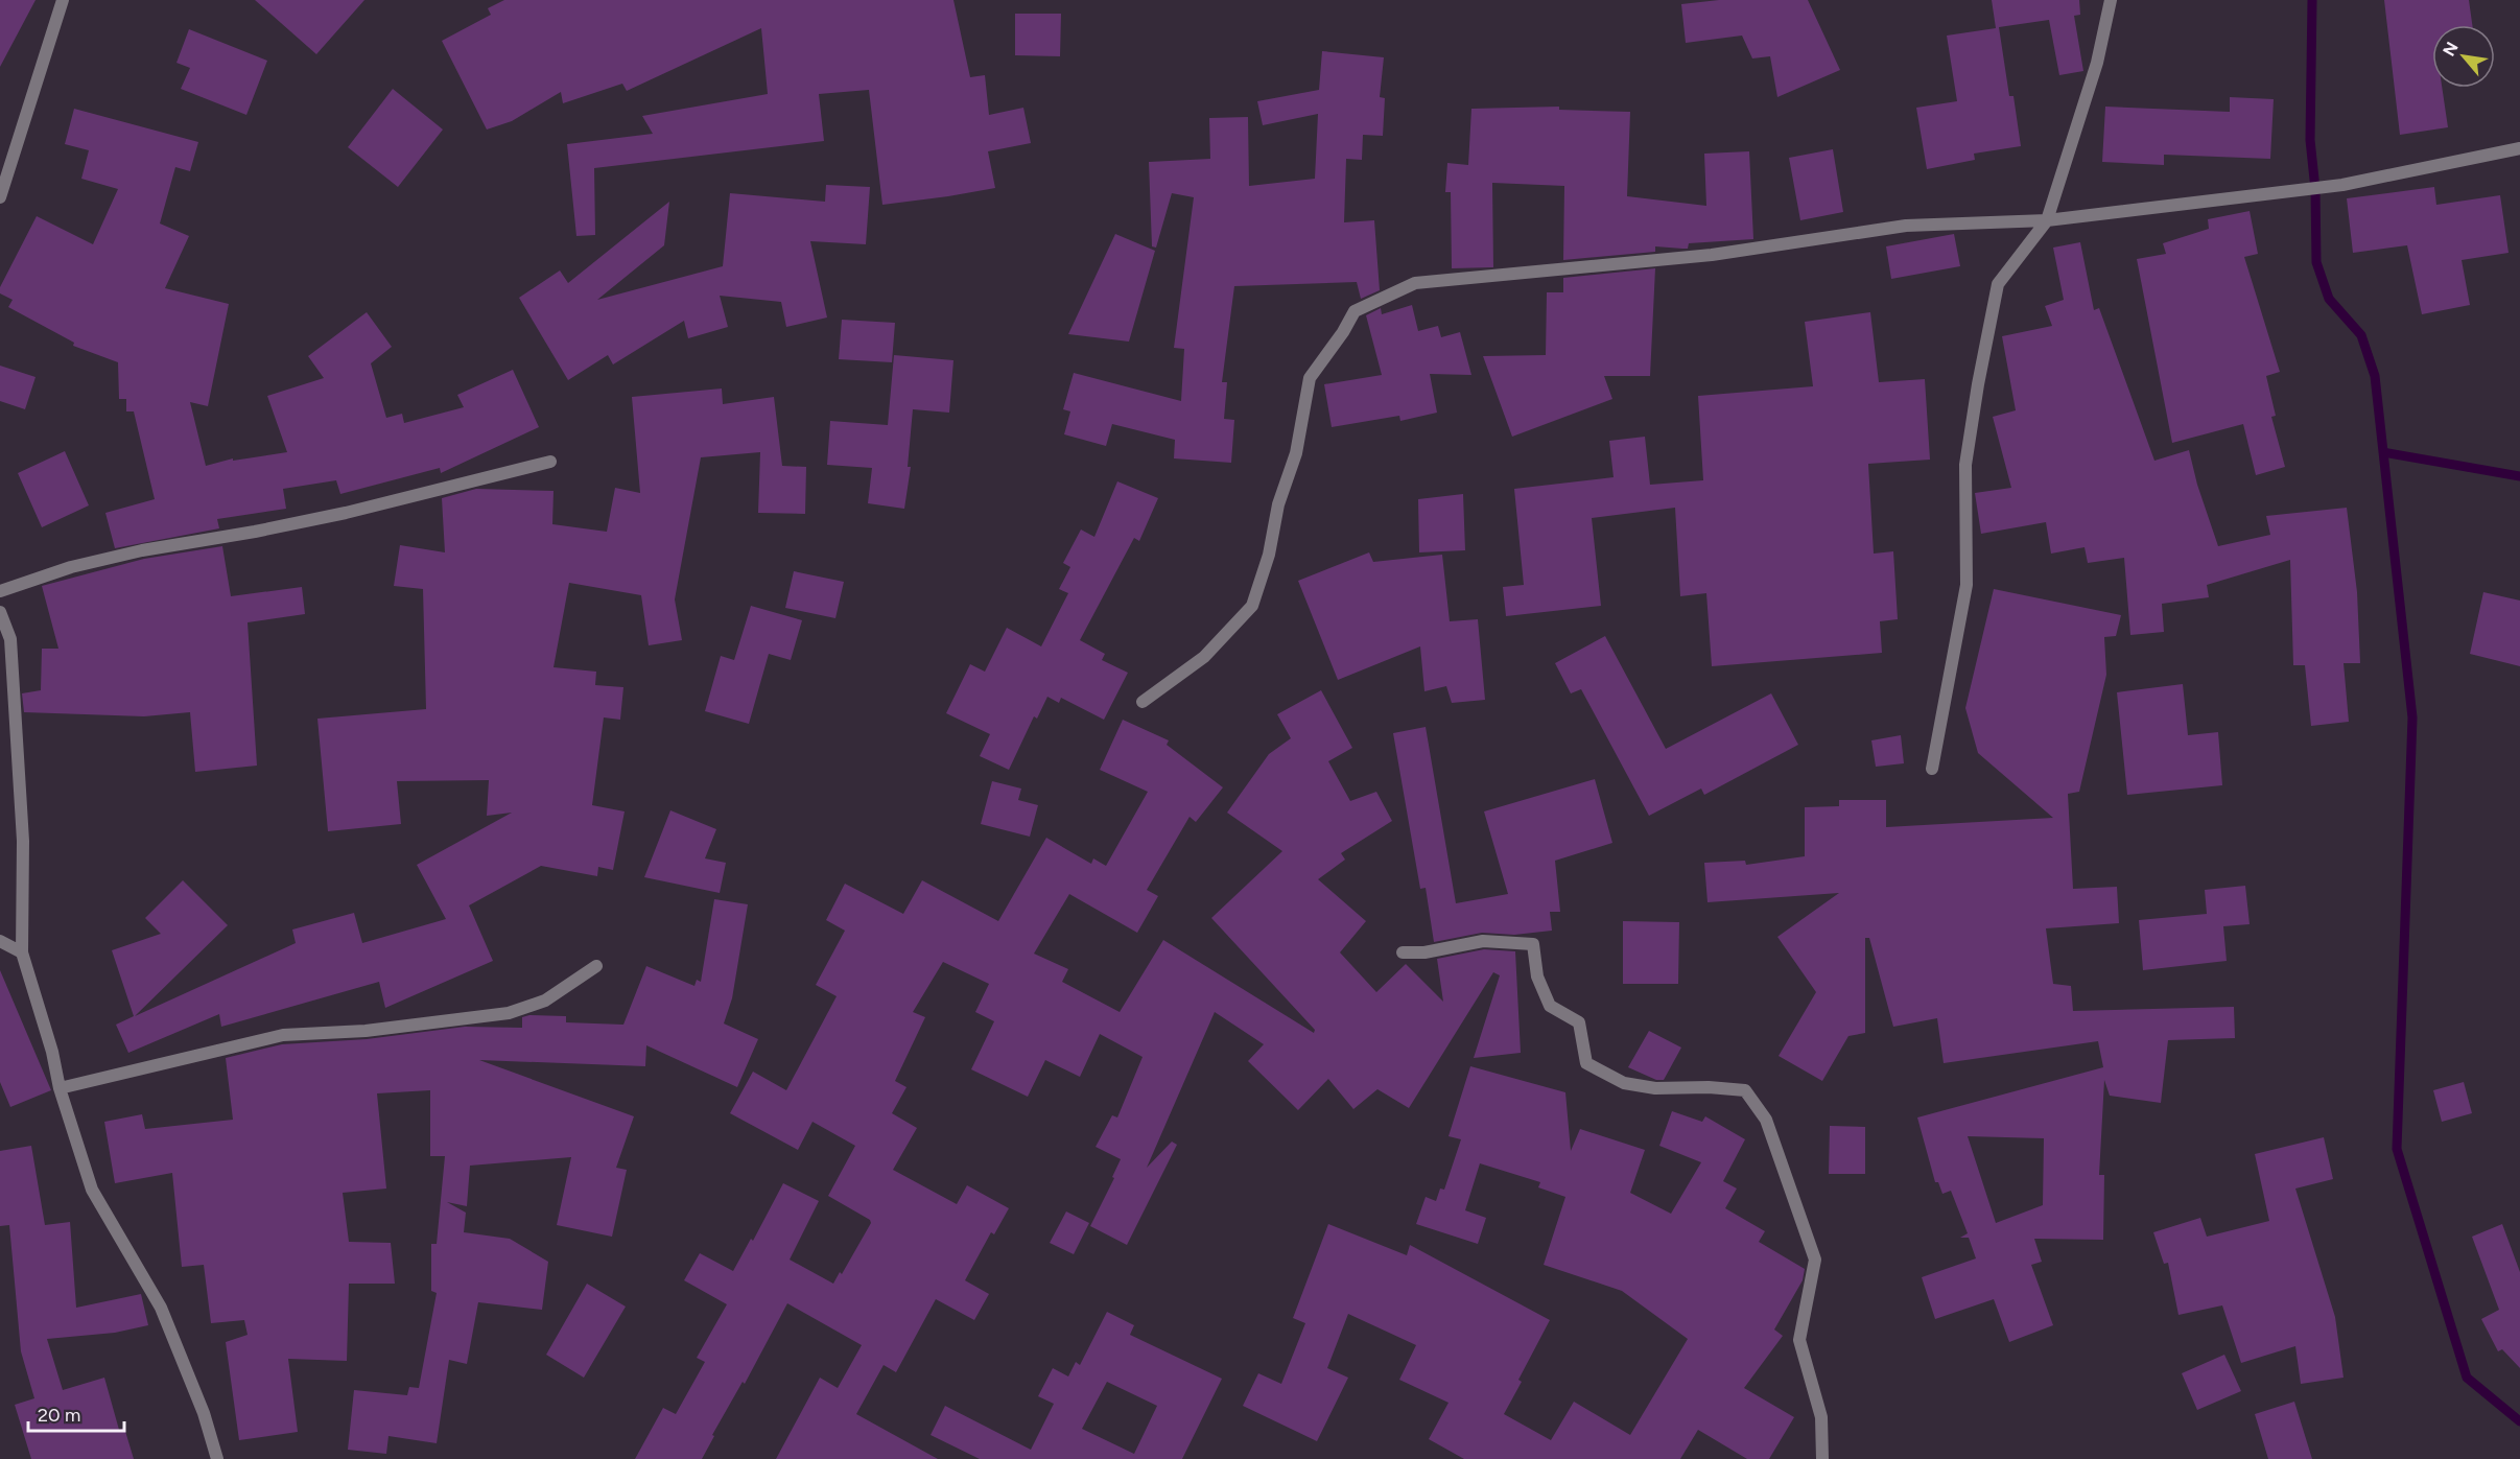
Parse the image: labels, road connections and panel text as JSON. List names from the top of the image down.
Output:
{
  "scale_bar": "20 m",
  "north": "top left"
}
